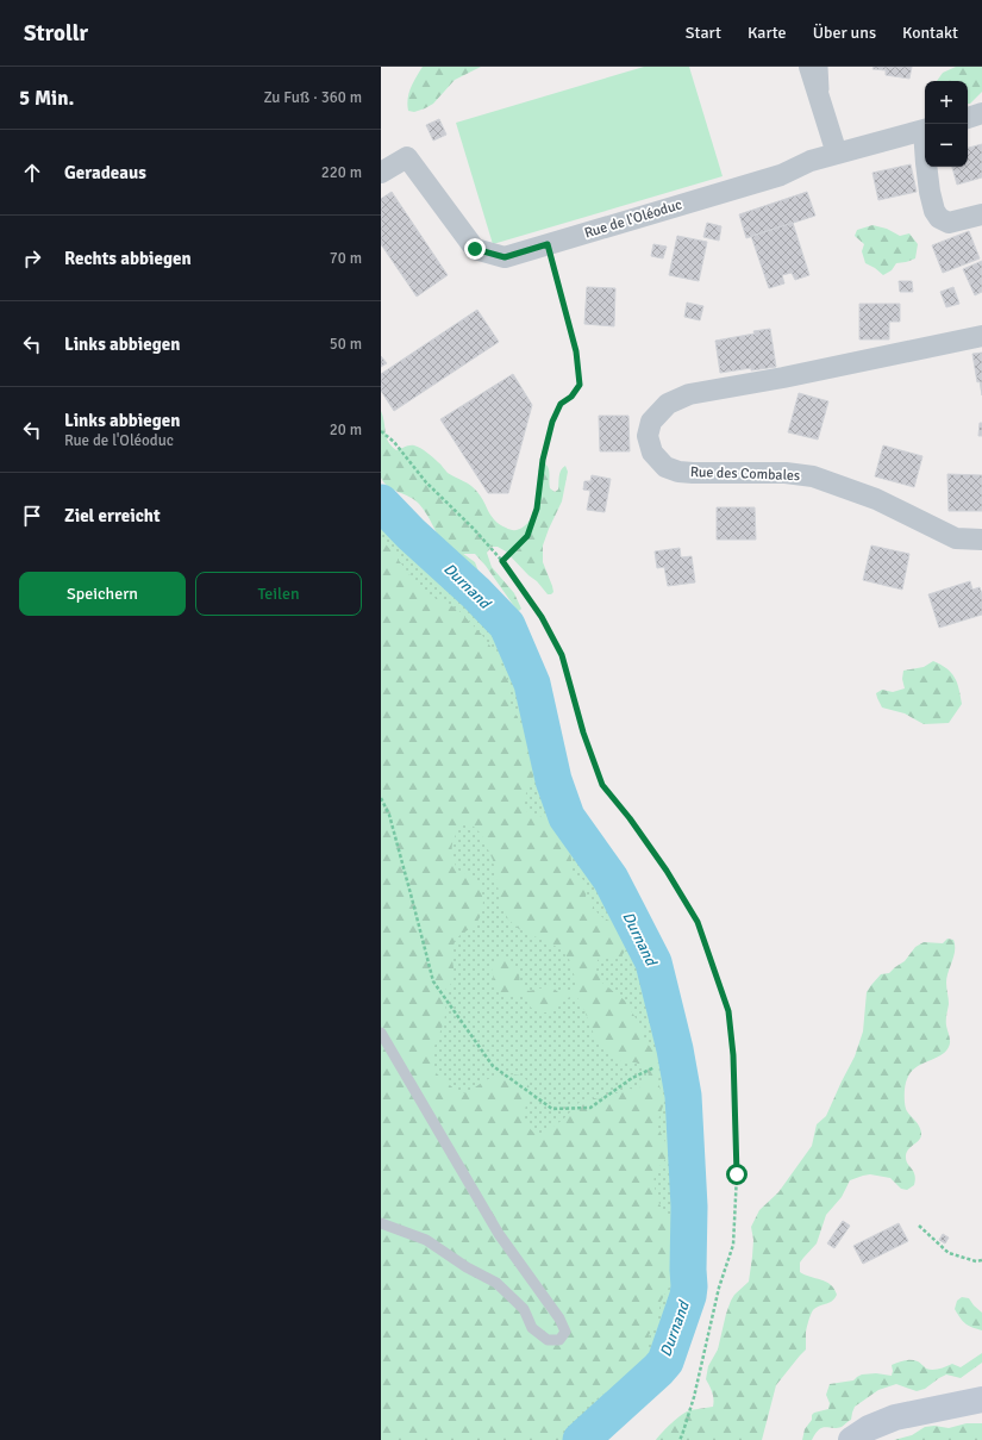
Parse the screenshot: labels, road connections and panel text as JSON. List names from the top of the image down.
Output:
{
  "streets": {
    "street": ["Rue de l'Oléoduc", "Rue des Combales"]
  },
  "water": ["Durnand"],
  "page": {
    "header": "Strollr",
    "nav": [
      "Start",
      "Karte",
      "Über uns",
      "Kontakt"
    ],
    "heading": ["5 Min.", "Zu Fuß · 360 m"],
    "map_buttons": ["+", "−"],
    "list": [
      ["Geradeaus", "220 m"],
      ["Rechts abbiegen", "70 m"],
      ["Links abbiegen", "50 m"],
      ["Links abbiegen", "Rue de l'Oléoduc", "20 m"],
      "Ziel erreicht"
    ],
    "buttons": ["Speichern", "Teilen"]
  }
}
